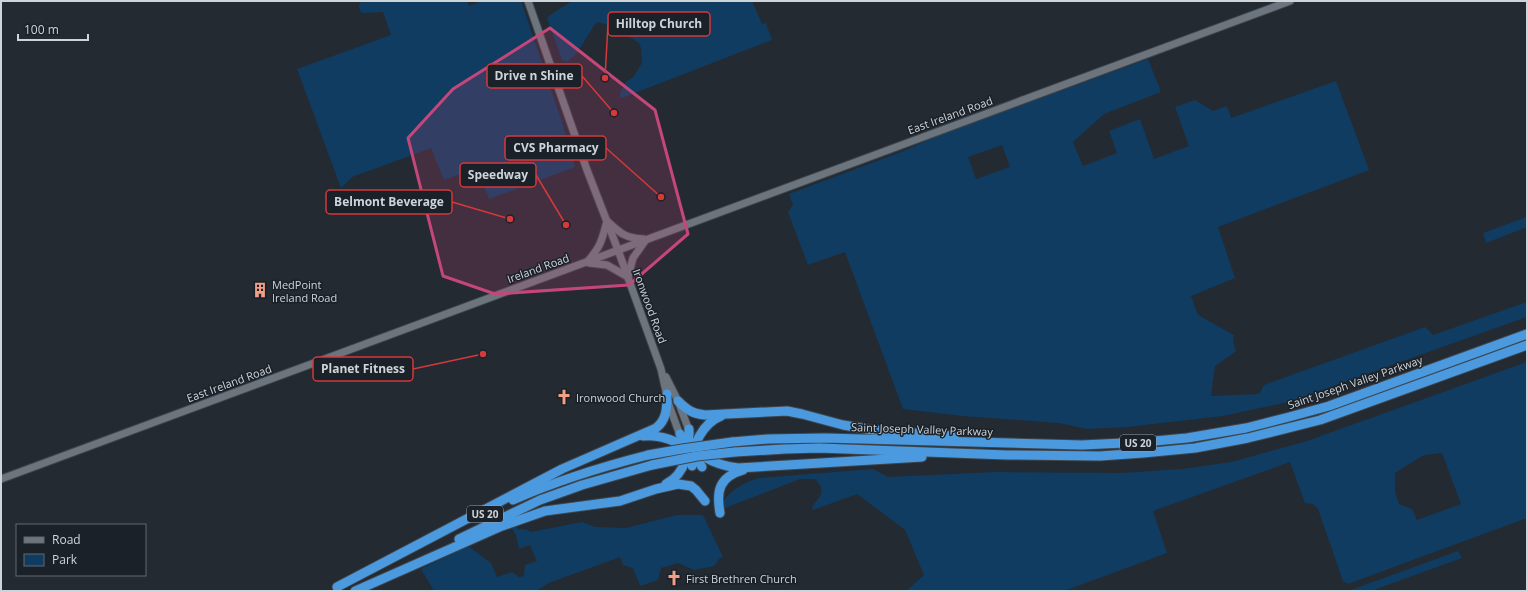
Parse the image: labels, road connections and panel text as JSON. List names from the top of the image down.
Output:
{
  "streets": {
    "highway": ["Saint Joseph Valley Parkway", "US 20"],
    "main road": ["East Ireland Road", "Ireland Road", "Ironwood Road"]
  },
  "crossings": [
    ["East Ireland Road", "Ireland Road"],
    ["East Ireland Road", "Ironwood Road"],
    ["Ireland Road", "Ironwood Road"]
  ],
  "places": {
    "other": [
      "Hilltop Church",
      "Drive n Shine",
      "CVS Pharmacy",
      "Belmont Beverage",
      "Speedway",
      "Planet Fitness"
    ],
    "building": ["MedPoint Ireland Road"],
    "church": ["Ironwood Church", "First Brethren Church"]
  },
  "legend": ["Road", "Park"],
  "scale_bar": "100 m"
}
